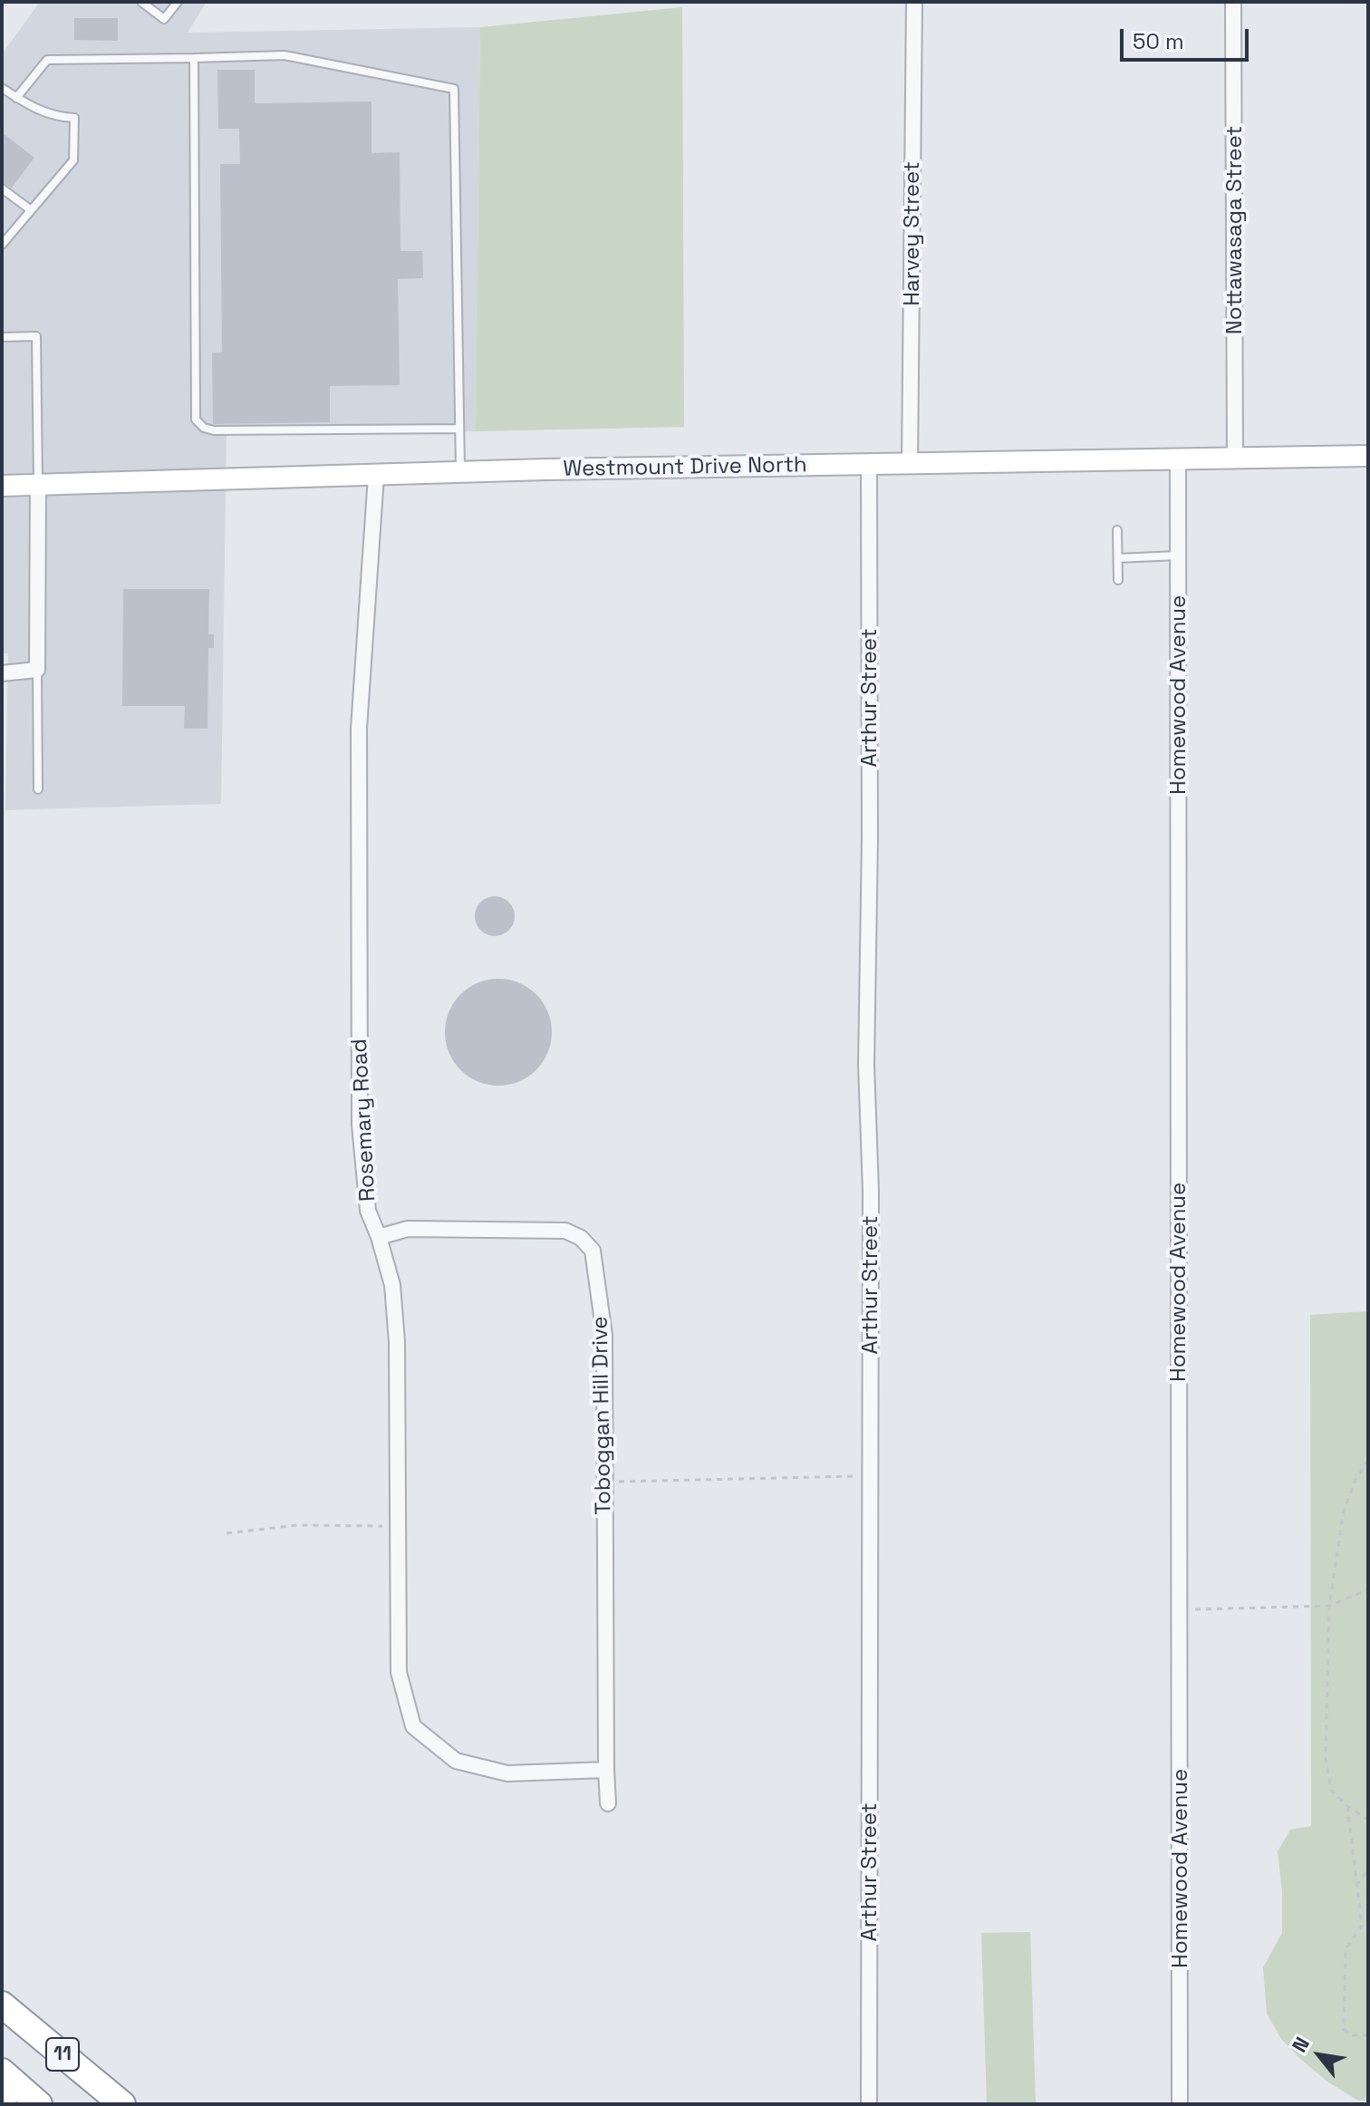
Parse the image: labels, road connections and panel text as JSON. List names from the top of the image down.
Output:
{
  "streets": {
    "highway": ["11"],
    "street": [
      "Nottawasaga Street",
      "Harvey Street",
      "Westmount Drive North",
      "Homewood Avenue",
      "Arthur Street",
      "Rosemary Road",
      "Toboggan Hill Drive"
    ]
  },
  "crossings": [
    ["Nottawasaga Street", "Westmount Drive North"],
    ["Harvey Street", "Westmount Drive North"],
    ["Westmount Drive North", "Homewood Avenue"],
    ["Westmount Drive North", "Arthur Street"],
    ["Westmount Drive North", "Rosemary Road"],
    ["Rosemary Road", "Toboggan Hill Drive"]
  ],
  "scale_bar": "50 m",
  "north": "top left"
}
